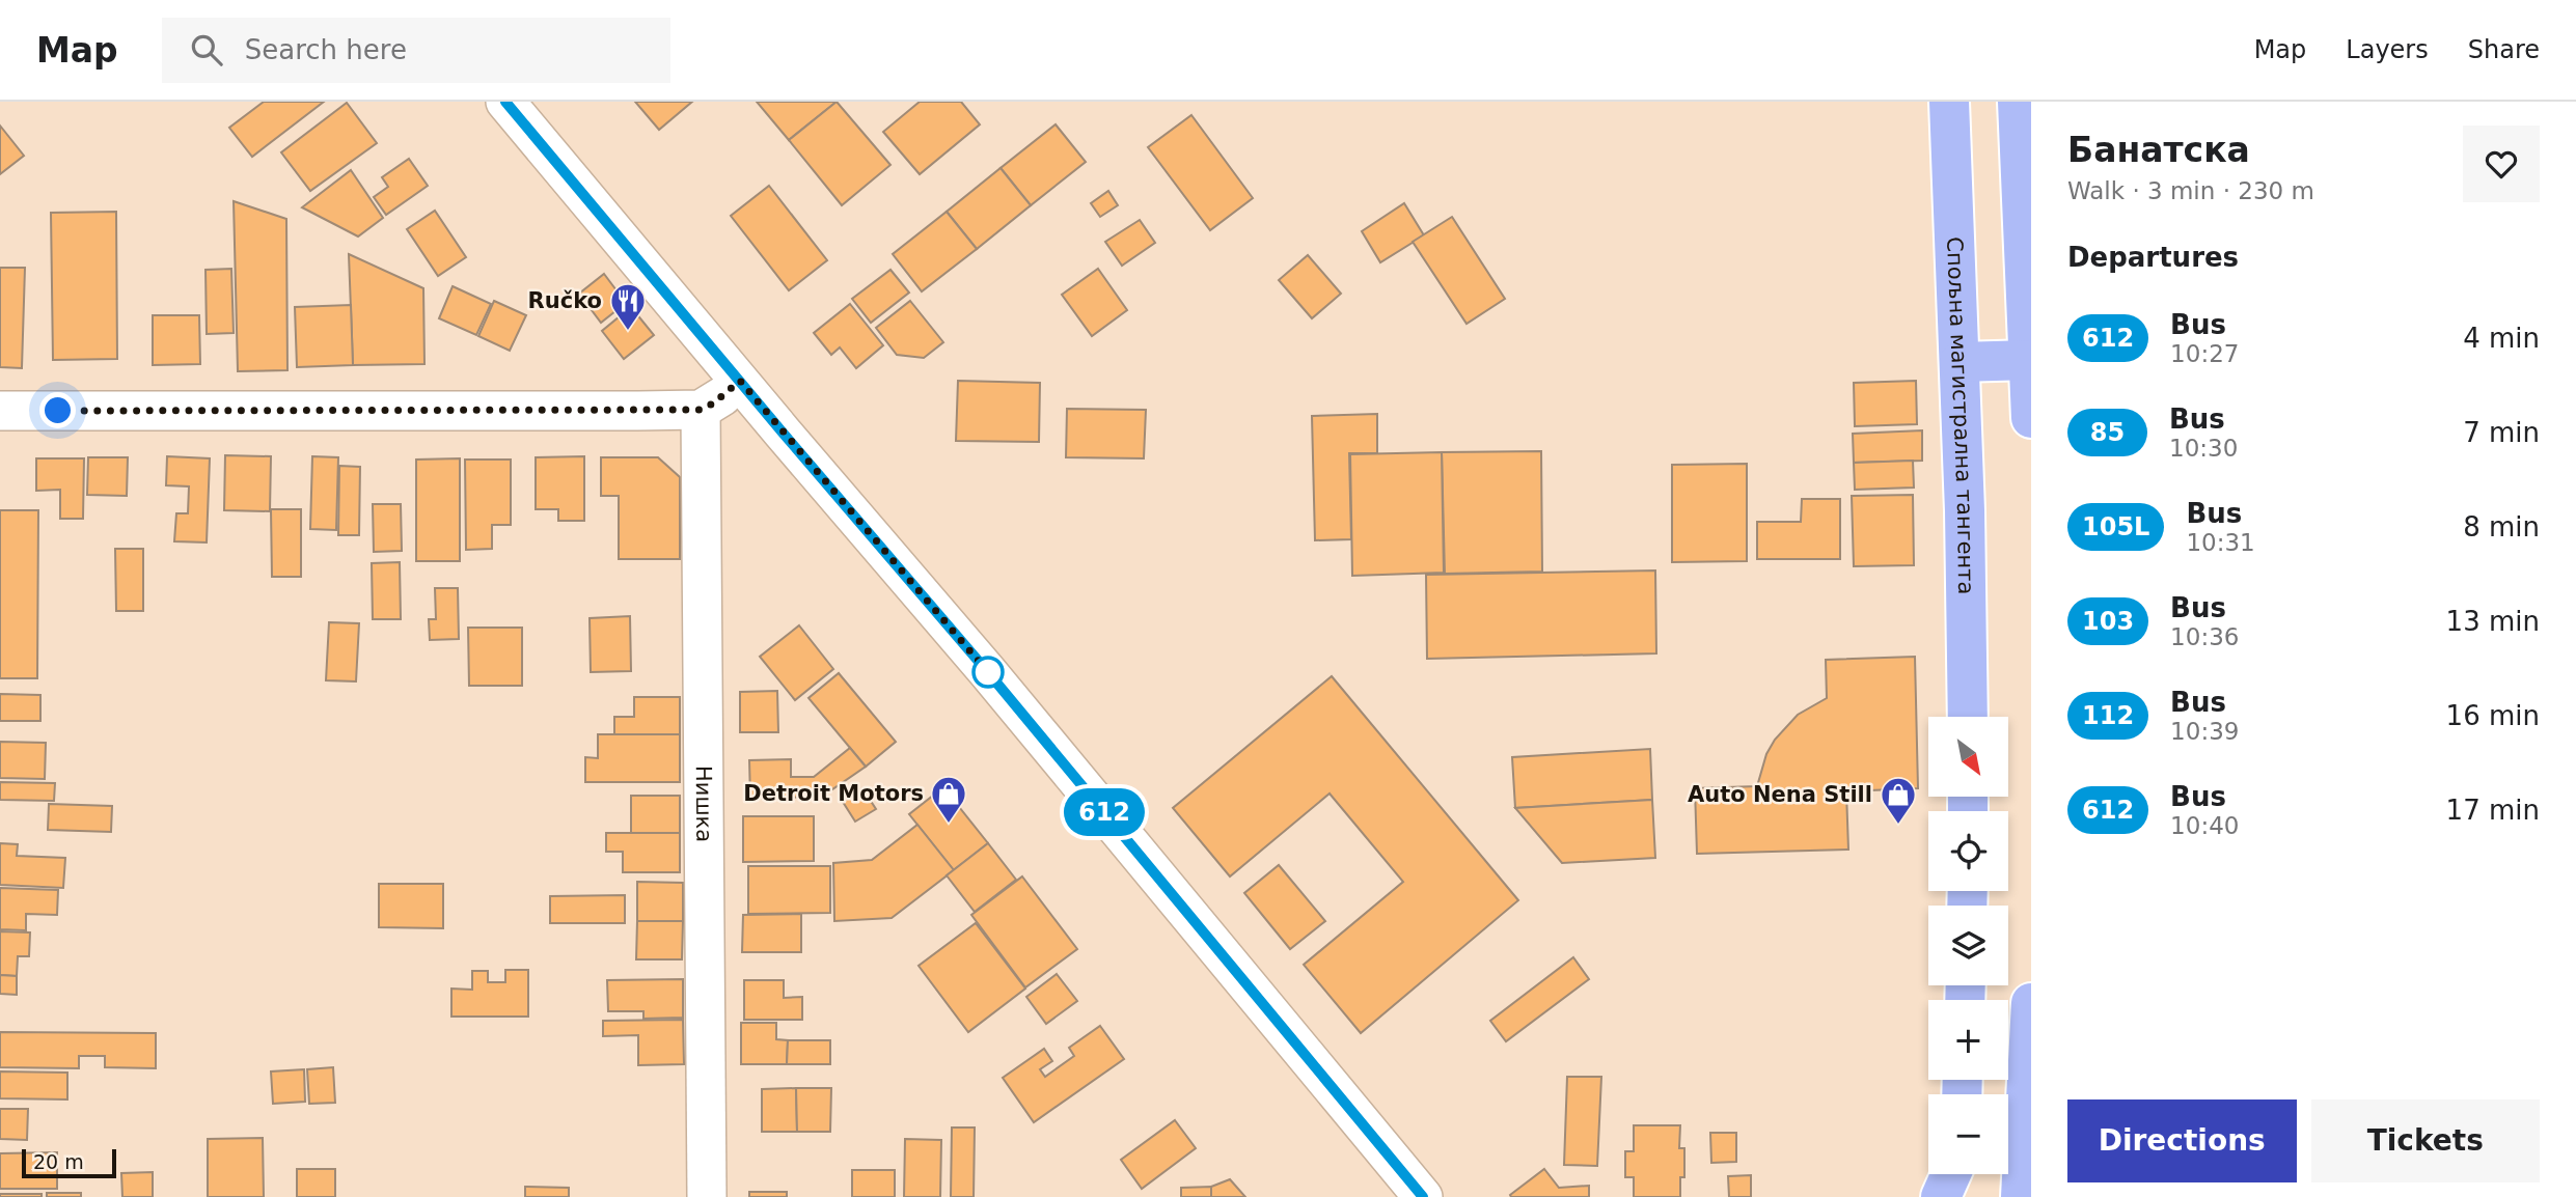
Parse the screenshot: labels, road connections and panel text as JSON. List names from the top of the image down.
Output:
{
  "streets": {
    "main road": ["Спољна магистрална тангента"],
    "street": ["Нишка"]
  },
  "places": {
    "restaurant": ["Ručko"],
    "shop": ["Detroit Motors", "Auto Nena Still"]
  },
  "lines": ["bus line 612"],
  "scale_bar": "20 m",
  "north": "bottom right",
  "page": {
    "header": "Map",
    "search": "Search here",
    "nav": ["Map", "Layers", "Share"],
    "on_map": "612",
    "heading": [
      ["Банатска", "Walk · 3 min · 230 m"],
      "Departures"
    ],
    "list": [
      {
        "mark": "612",
        "name": "Bus",
        "note": "10:27",
        "value": "4 min"
      },
      {
        "mark": "85",
        "name": "Bus",
        "note": "10:30",
        "value": "7 min"
      },
      {
        "mark": "105L",
        "name": "Bus",
        "note": "10:31",
        "value": "8 min"
      },
      {
        "mark": "103",
        "name": "Bus",
        "note": "10:36",
        "value": "13 min"
      },
      {
        "mark": "112",
        "name": "Bus",
        "note": "10:39",
        "value": "16 min"
      },
      {
        "mark": "612",
        "name": "Bus",
        "note": "10:40",
        "value": "17 min"
      }
    ],
    "map_buttons": ["+", "−"],
    "buttons": ["Directions", "Tickets"],
    "scale": "20 m"
  }
}
